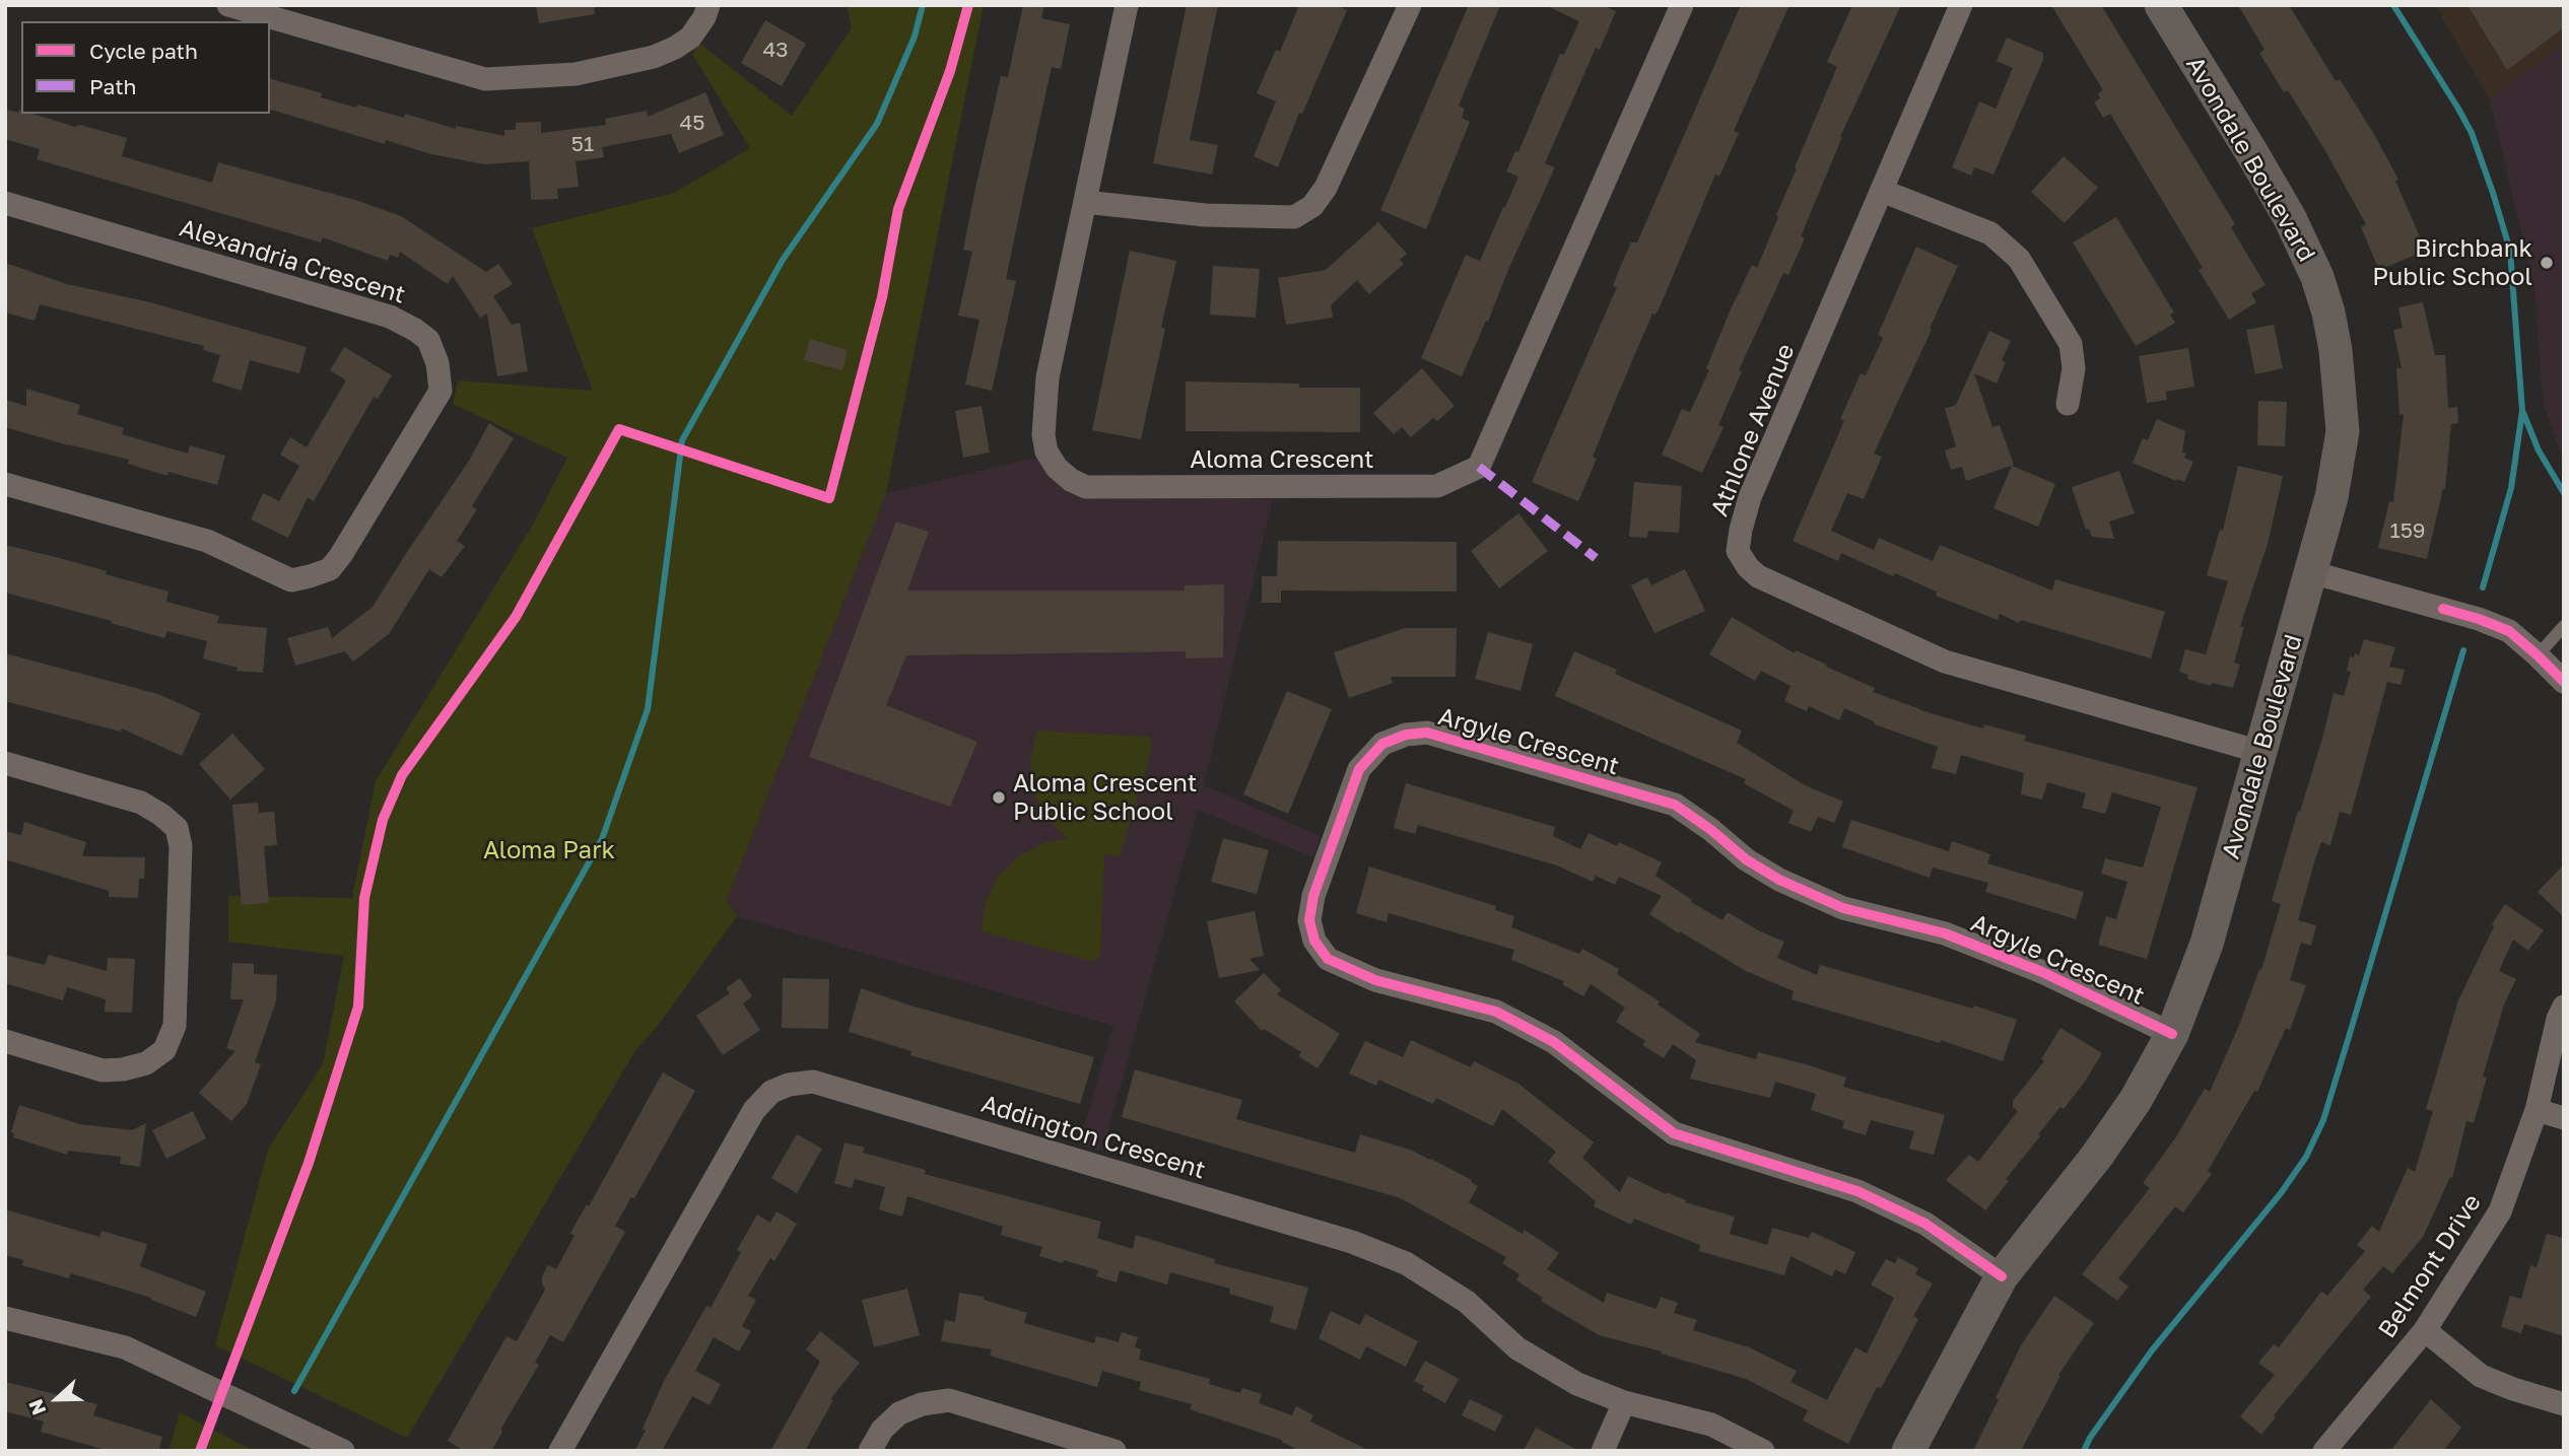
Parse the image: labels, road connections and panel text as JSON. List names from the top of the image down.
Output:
{
  "streets": {
    "street": [
      "Avondale Boulevard",
      "Alexandria Crescent",
      "Athlone Avenue",
      "Aloma Crescent",
      "Argyle Crescent",
      "Addington Crescent",
      "Belmont Drive"
    ]
  },
  "crossings": [
    ["Avondale Boulevard", "Athlone Avenue"],
    ["Avondale Boulevard", "Argyle Crescent"]
  ],
  "parks": ["Aloma Park"],
  "places": ["Birchbank Public School", "Aloma Crescent Public School"],
  "house_numbers": [
    "43",
    "45",
    "51",
    "159"
  ],
  "legend": ["Cycle path", "Path"],
  "north": "left"
}
